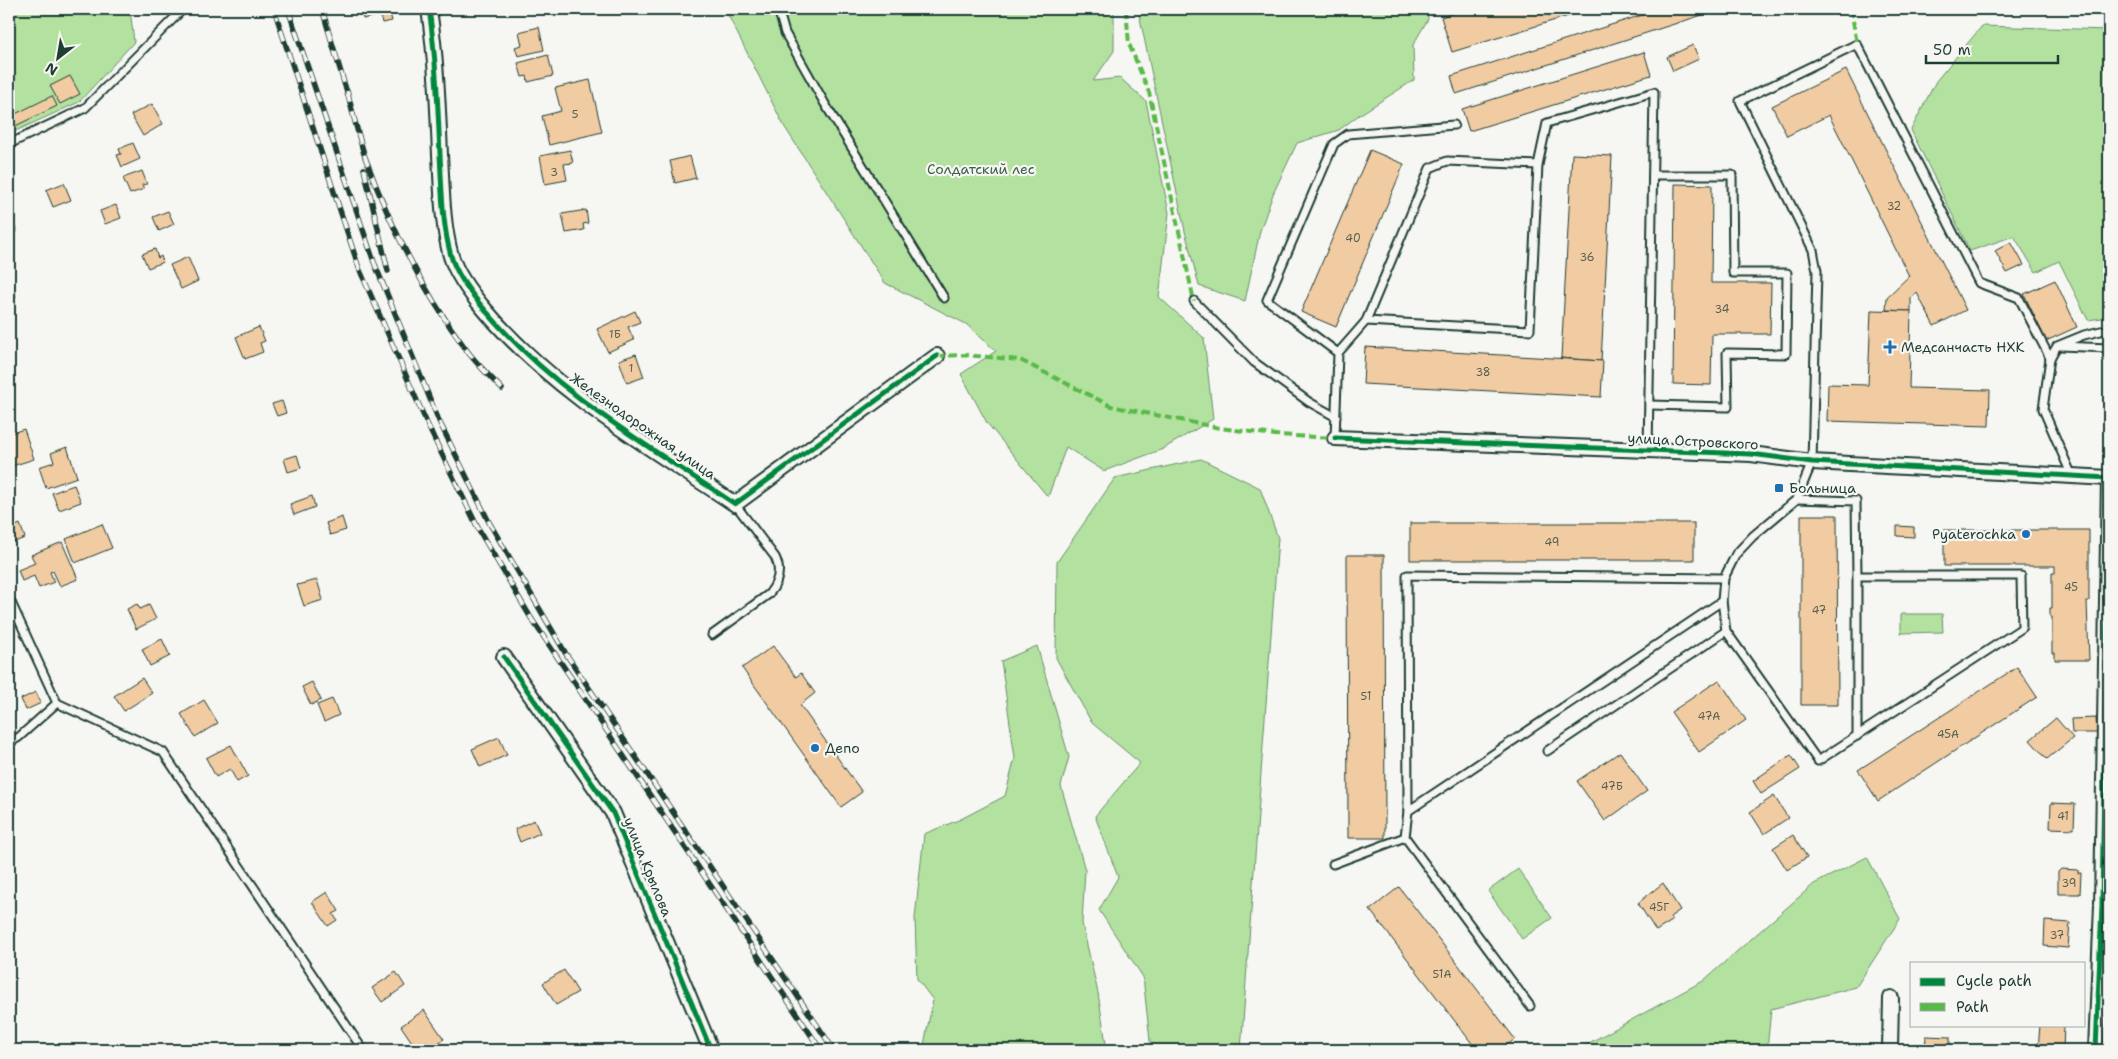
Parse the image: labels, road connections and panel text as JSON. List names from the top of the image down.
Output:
{
  "streets": {
    "street": ["Железнодорожная улица", "улица Островского", "улица Крылова"]
  },
  "parks": ["Солдатский лес"],
  "places": {
    "health": ["Медсанчасть НХК"],
    "transit": ["Больница"],
    "other": ["Pyaterochka", "Депо"]
  },
  "house_numbers": [
    "5",
    "3",
    "32",
    "40",
    "36",
    "34",
    "1Б",
    "1",
    "38",
    "49",
    "45",
    "47",
    "51",
    "47А",
    "45А",
    "47Б",
    "41",
    "39",
    "45Г",
    "37",
    "51А"
  ],
  "legend": ["Cycle path", "Path"],
  "scale_bar": "50 m",
  "north": "bottom left"
}
